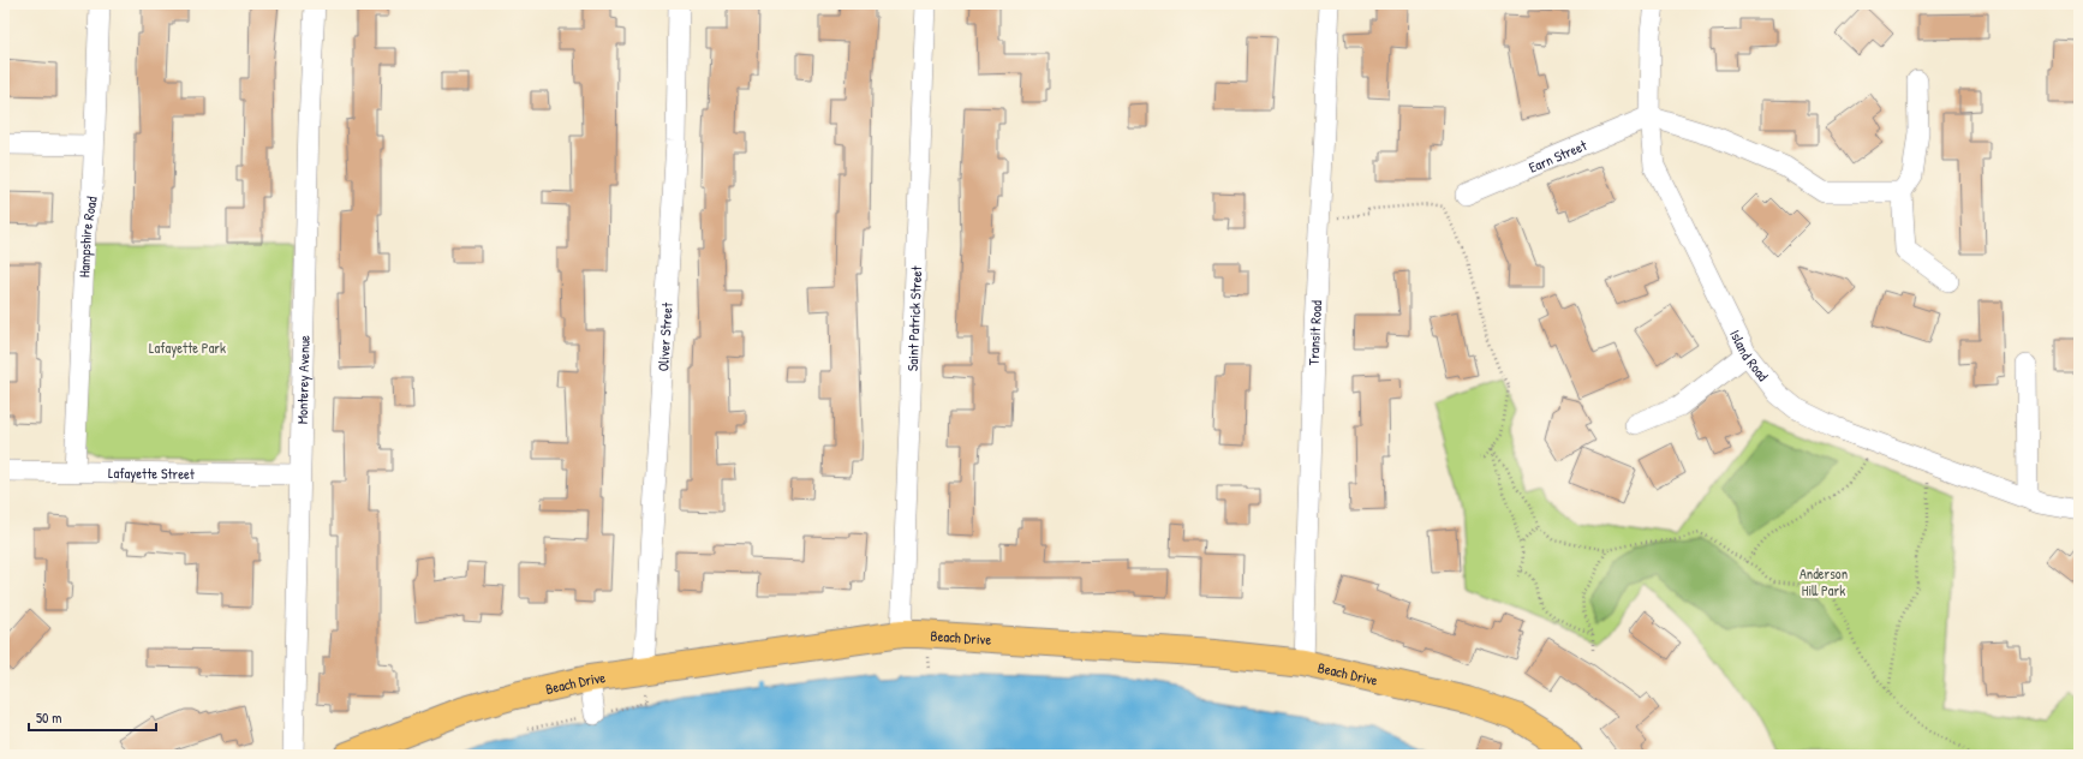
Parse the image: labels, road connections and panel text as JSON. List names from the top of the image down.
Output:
{
  "streets": {
    "main road": ["Beach Drive"],
    "street": [
      "Earn Street",
      "Hampshire Road",
      "Saint Patrick Street",
      "Transit Road",
      "Oliver Street",
      "Island Road",
      "Monterey Avenue",
      "Lafayette Street"
    ]
  },
  "crossings": [
    ["Earn Street", "Island Road"],
    ["Hampshire Road", "Lafayette Street"],
    ["Saint Patrick Street", "Beach Drive"],
    ["Transit Road", "Beach Drive"],
    ["Oliver Street", "Beach Drive"],
    ["Monterey Avenue", "Lafayette Street"]
  ],
  "parks": ["Lafayette Park", "Anderson Hill Park"],
  "scale_bar": "50 m"
}
